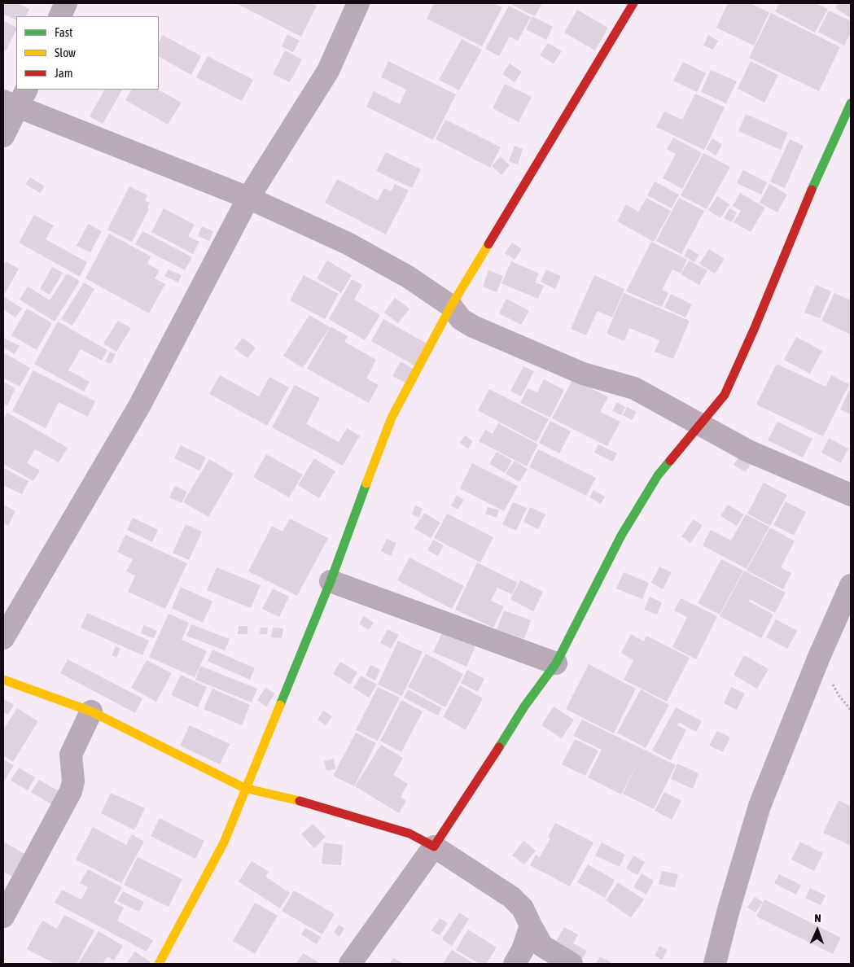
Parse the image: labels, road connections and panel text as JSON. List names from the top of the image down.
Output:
{
  "legend": ["Fast", "Slow", "Jam"],
  "north": "top"
}
